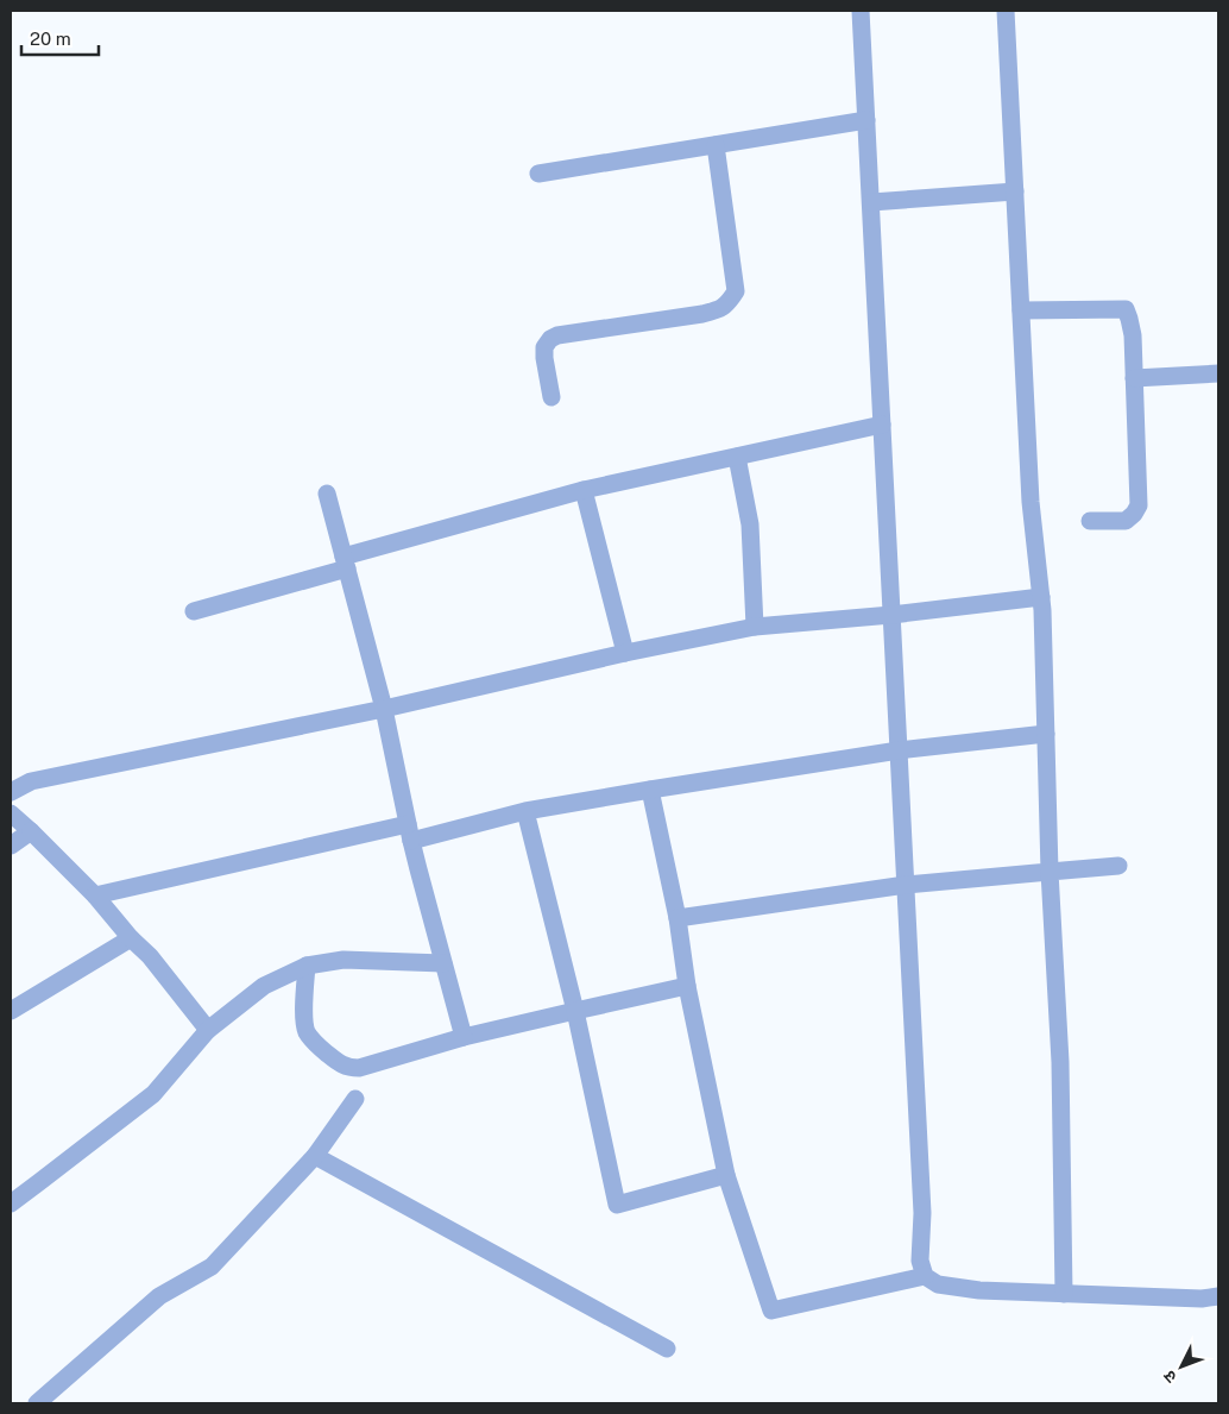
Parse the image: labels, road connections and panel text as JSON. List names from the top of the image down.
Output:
{
  "scale_bar": "20 m",
  "north": "bottom left"
}
